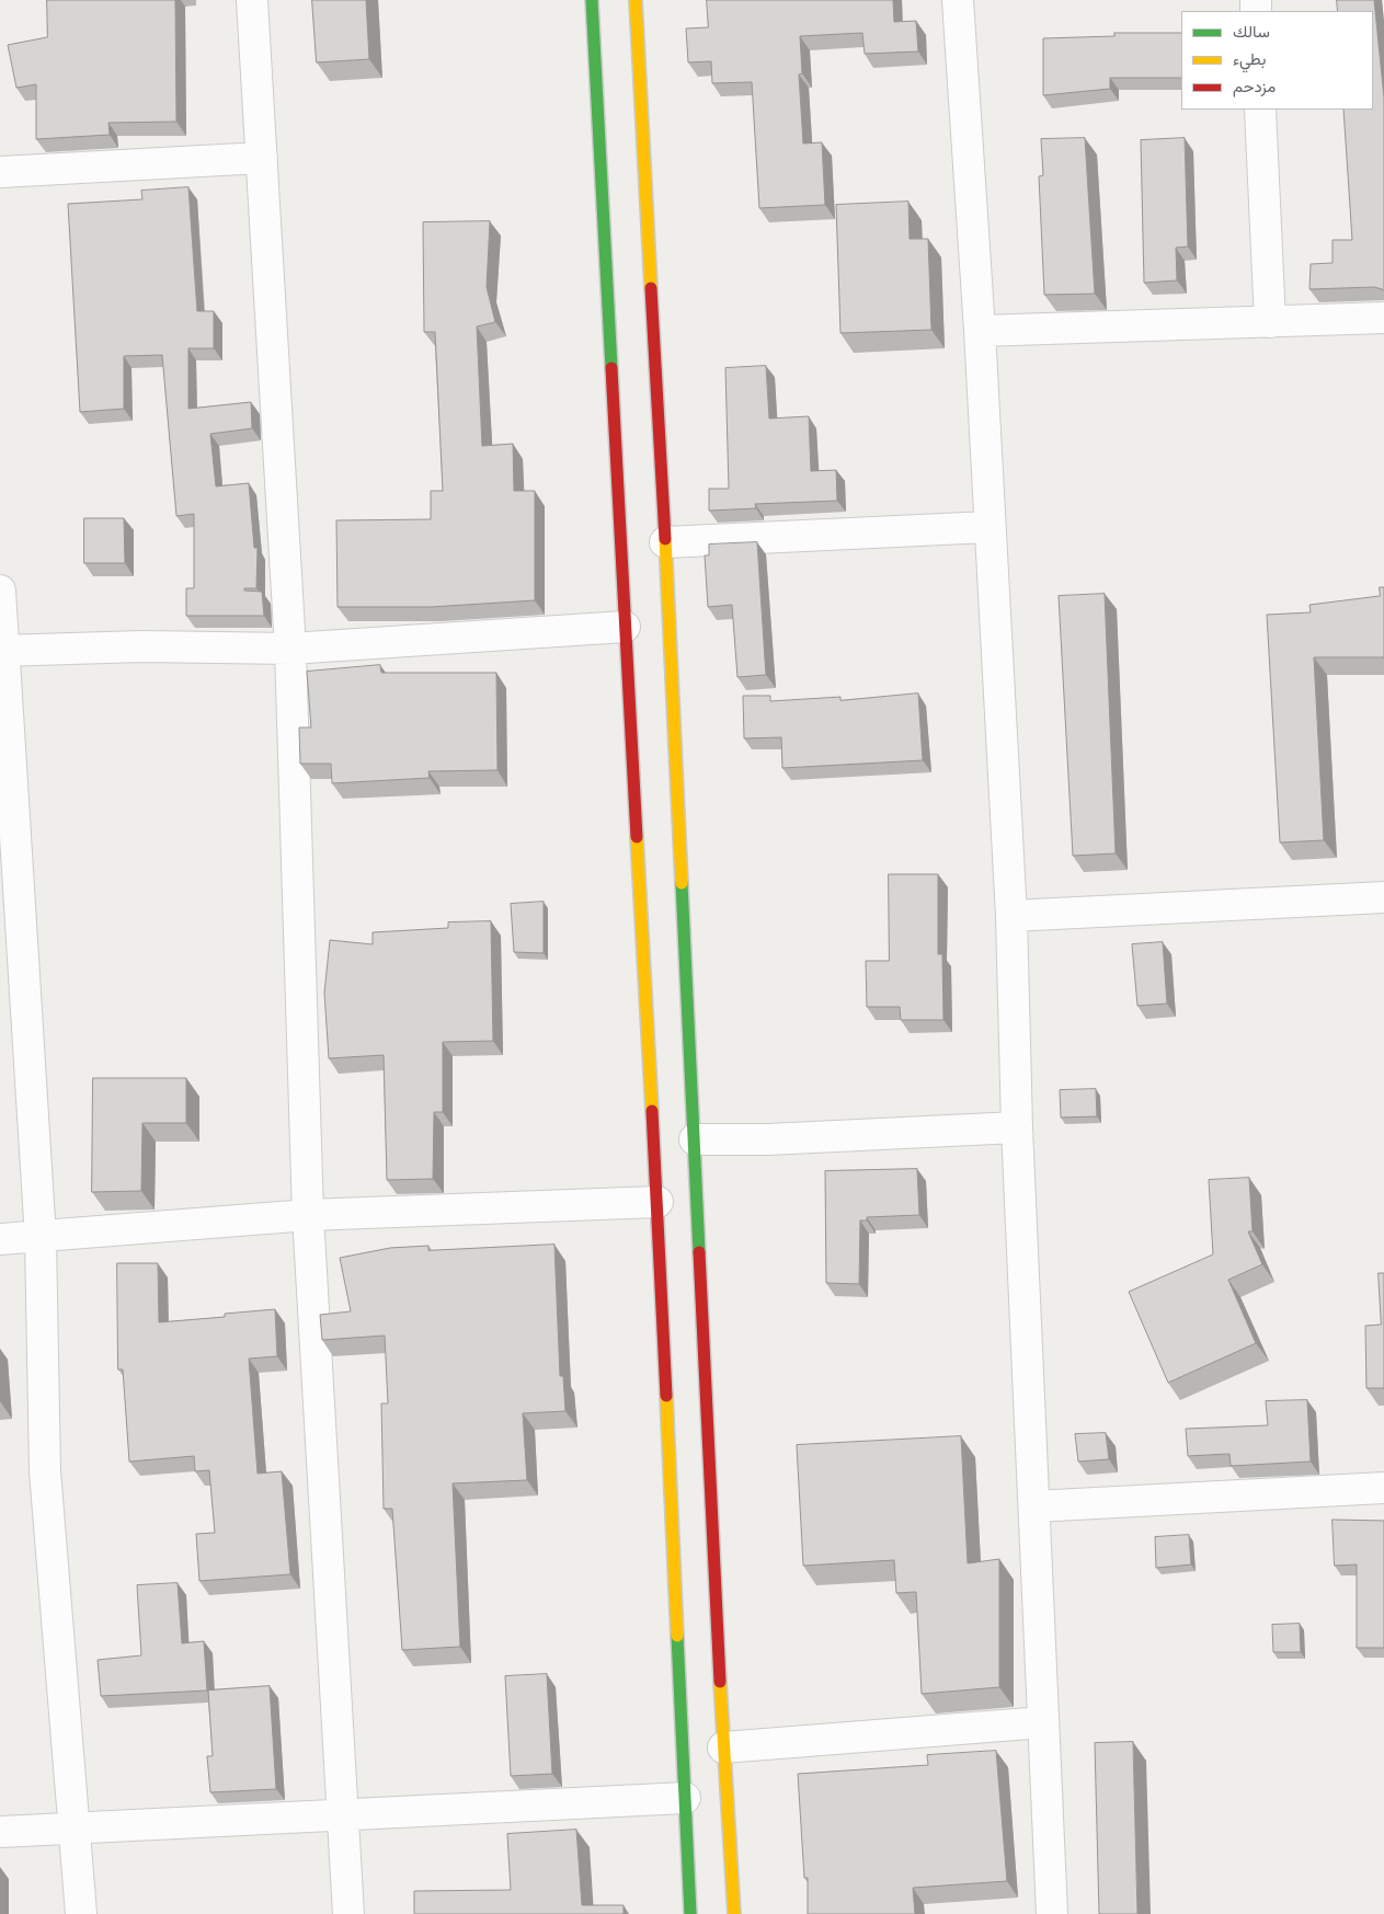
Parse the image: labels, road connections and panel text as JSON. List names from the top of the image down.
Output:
{
  "legend": ["سالك", "بطيء", "مزدحم"]
}
